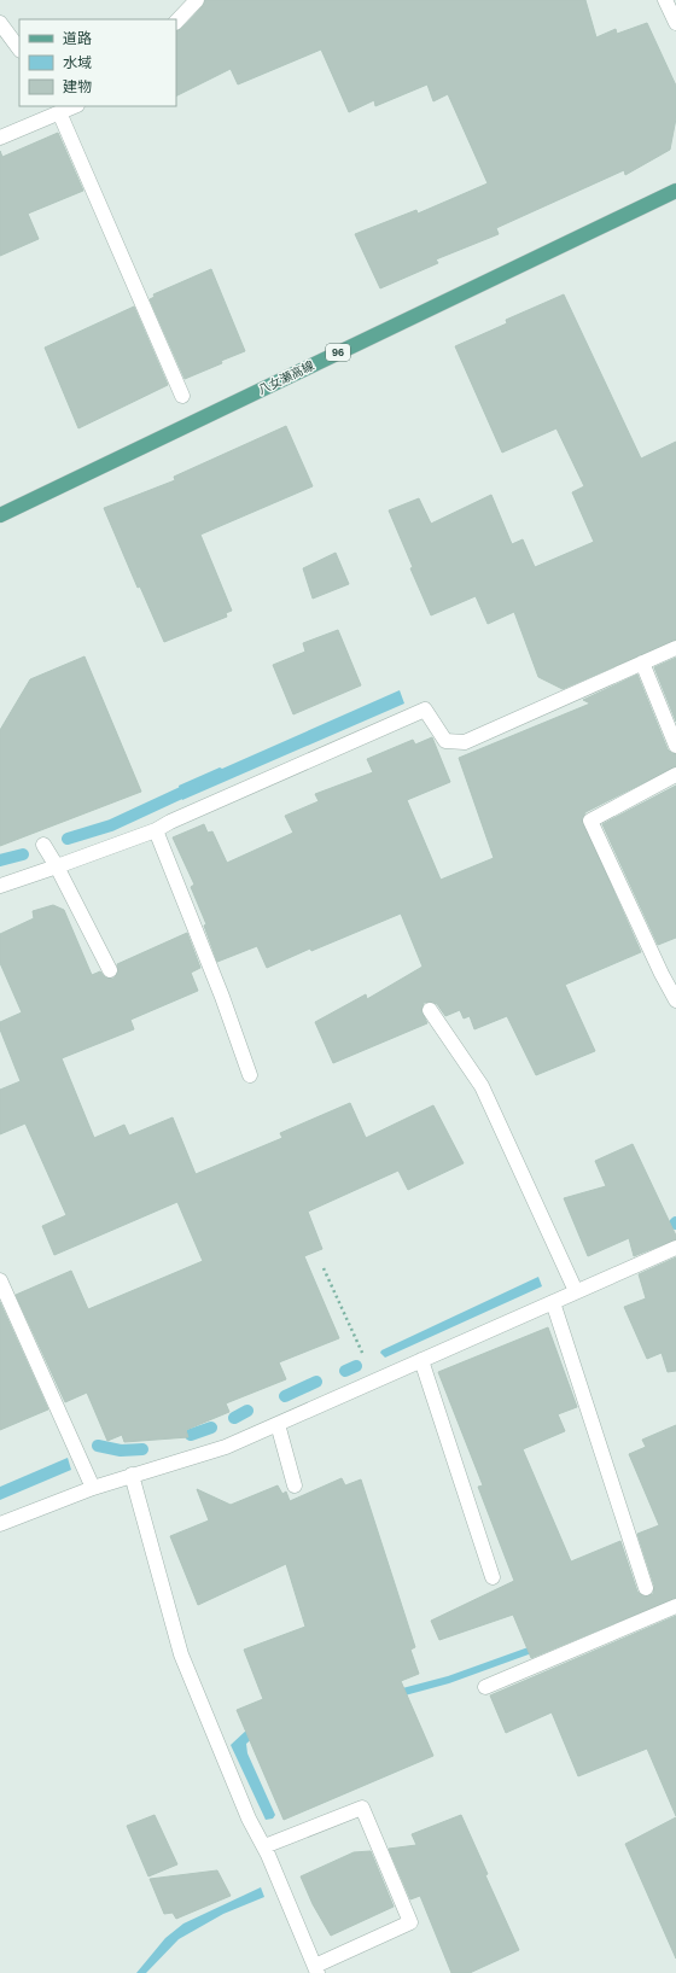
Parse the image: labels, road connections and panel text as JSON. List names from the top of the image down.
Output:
{
  "streets": {
    "main road": ["96", "八女瀬高線"]
  },
  "legend": ["道路", "水域", "建物"]
}
